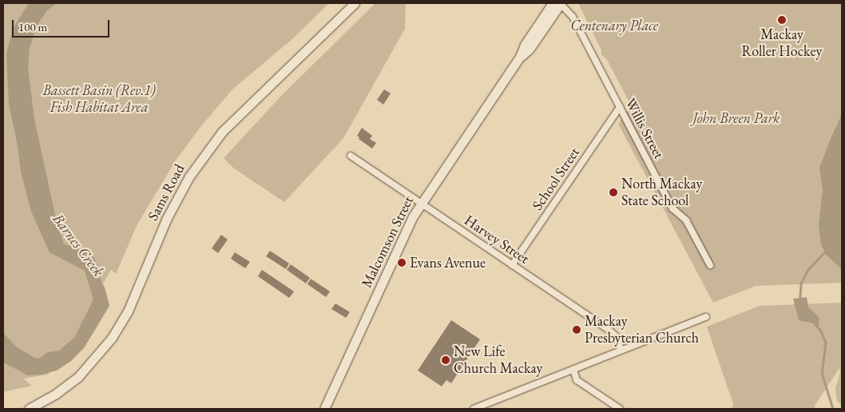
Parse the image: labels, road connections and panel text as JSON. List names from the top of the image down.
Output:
{
  "streets": {
    "main road": ["Sams Road", "Malcomson Street"],
    "street": ["Willis Street", "School Street", "Harvey Street"]
  },
  "crossings": [
    ["Willis Street", "School Street"],
    ["Willis Street", "Malcomson Street"],
    ["School Street", "Harvey Street"],
    ["Harvey Street", "Malcomson Street"]
  ],
  "water": ["Barnes Creek"],
  "parks": ["Centenary Place", "Bassett Basin (Rev.1) Fish Habitat Area", "John Breen Park"],
  "places": [
    "Mackay Roller Hockey",
    "North Mackay State School",
    "Evans Avenue",
    "Mackay Presbyterian Church",
    "New Life Church Mackay"
  ],
  "scale_bar": "100 m"
}
